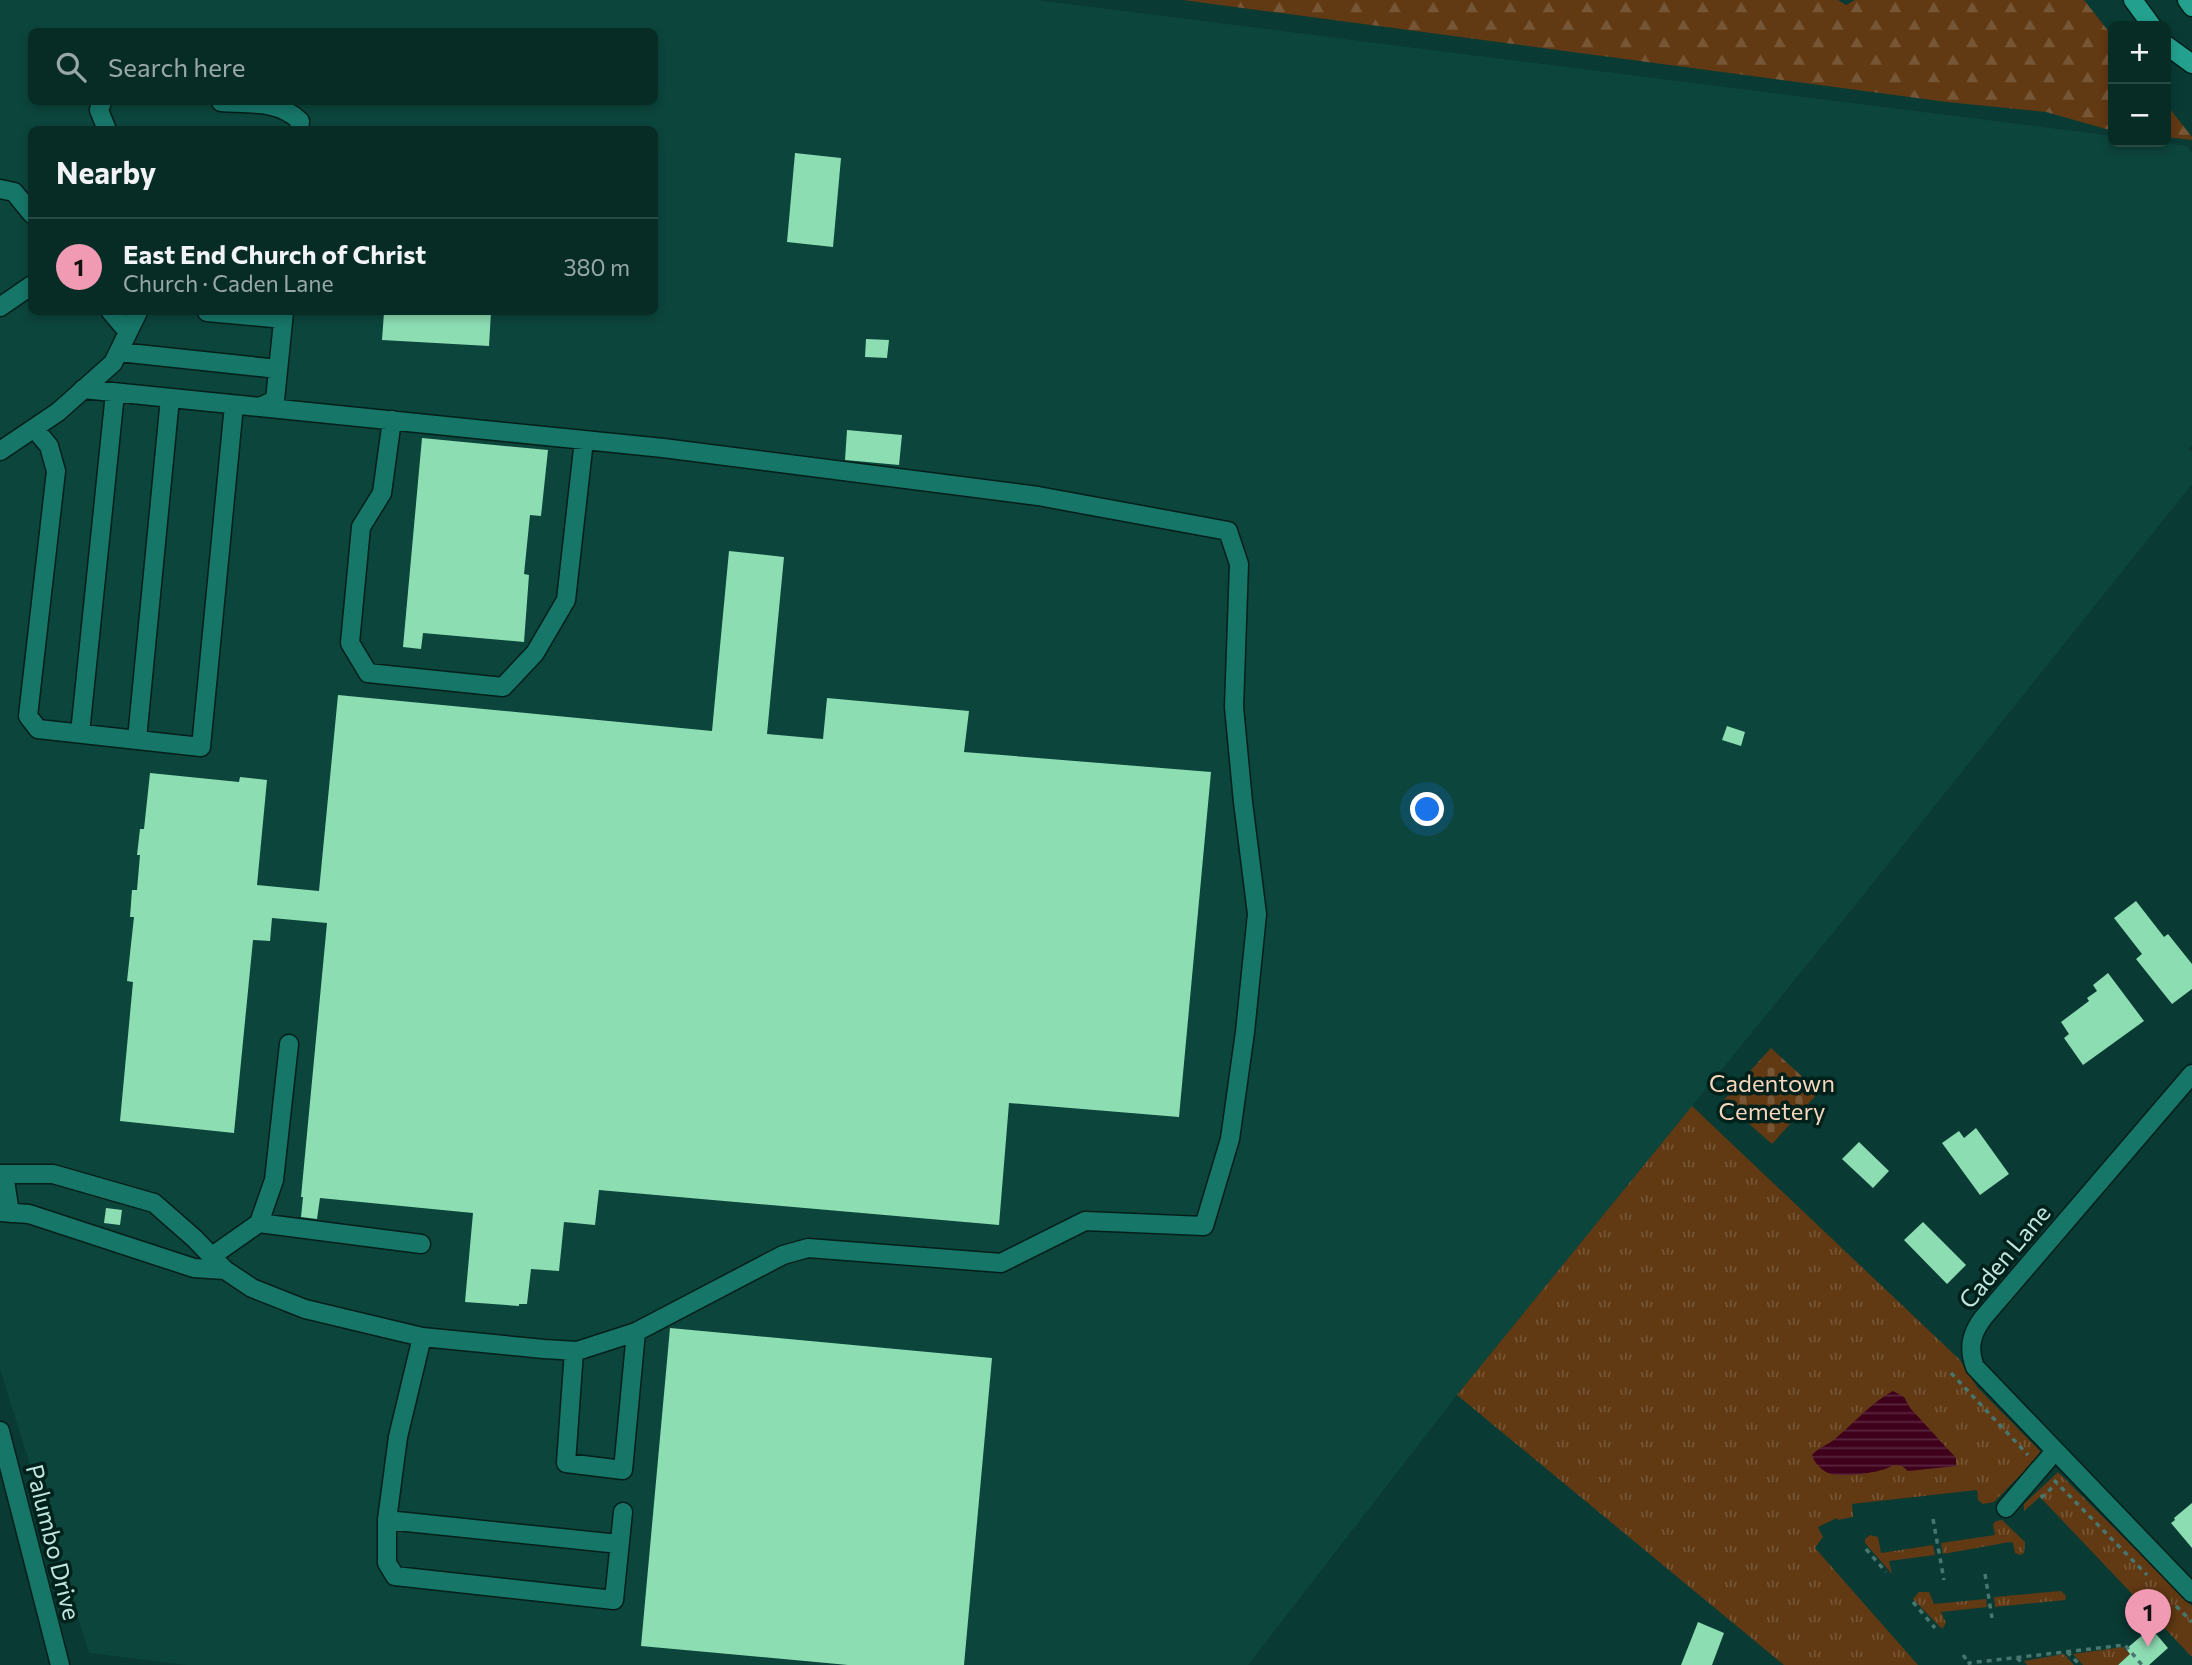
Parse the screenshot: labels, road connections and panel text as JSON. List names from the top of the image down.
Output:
{
  "streets": {
    "street": ["Caden Lane", "Palumbo Drive"]
  },
  "parks": ["Cadentown Cemetery"],
  "page": {
    "map_buttons": ["+", "−"],
    "search": "Search here",
    "heading": "Nearby",
    "list": [
      {
        "mark": "1",
        "name": "East End Church of Christ",
        "note": "Church · Caden Lane",
        "value": "380 m"
      }
    ],
    "pins": "1"
  }
}
